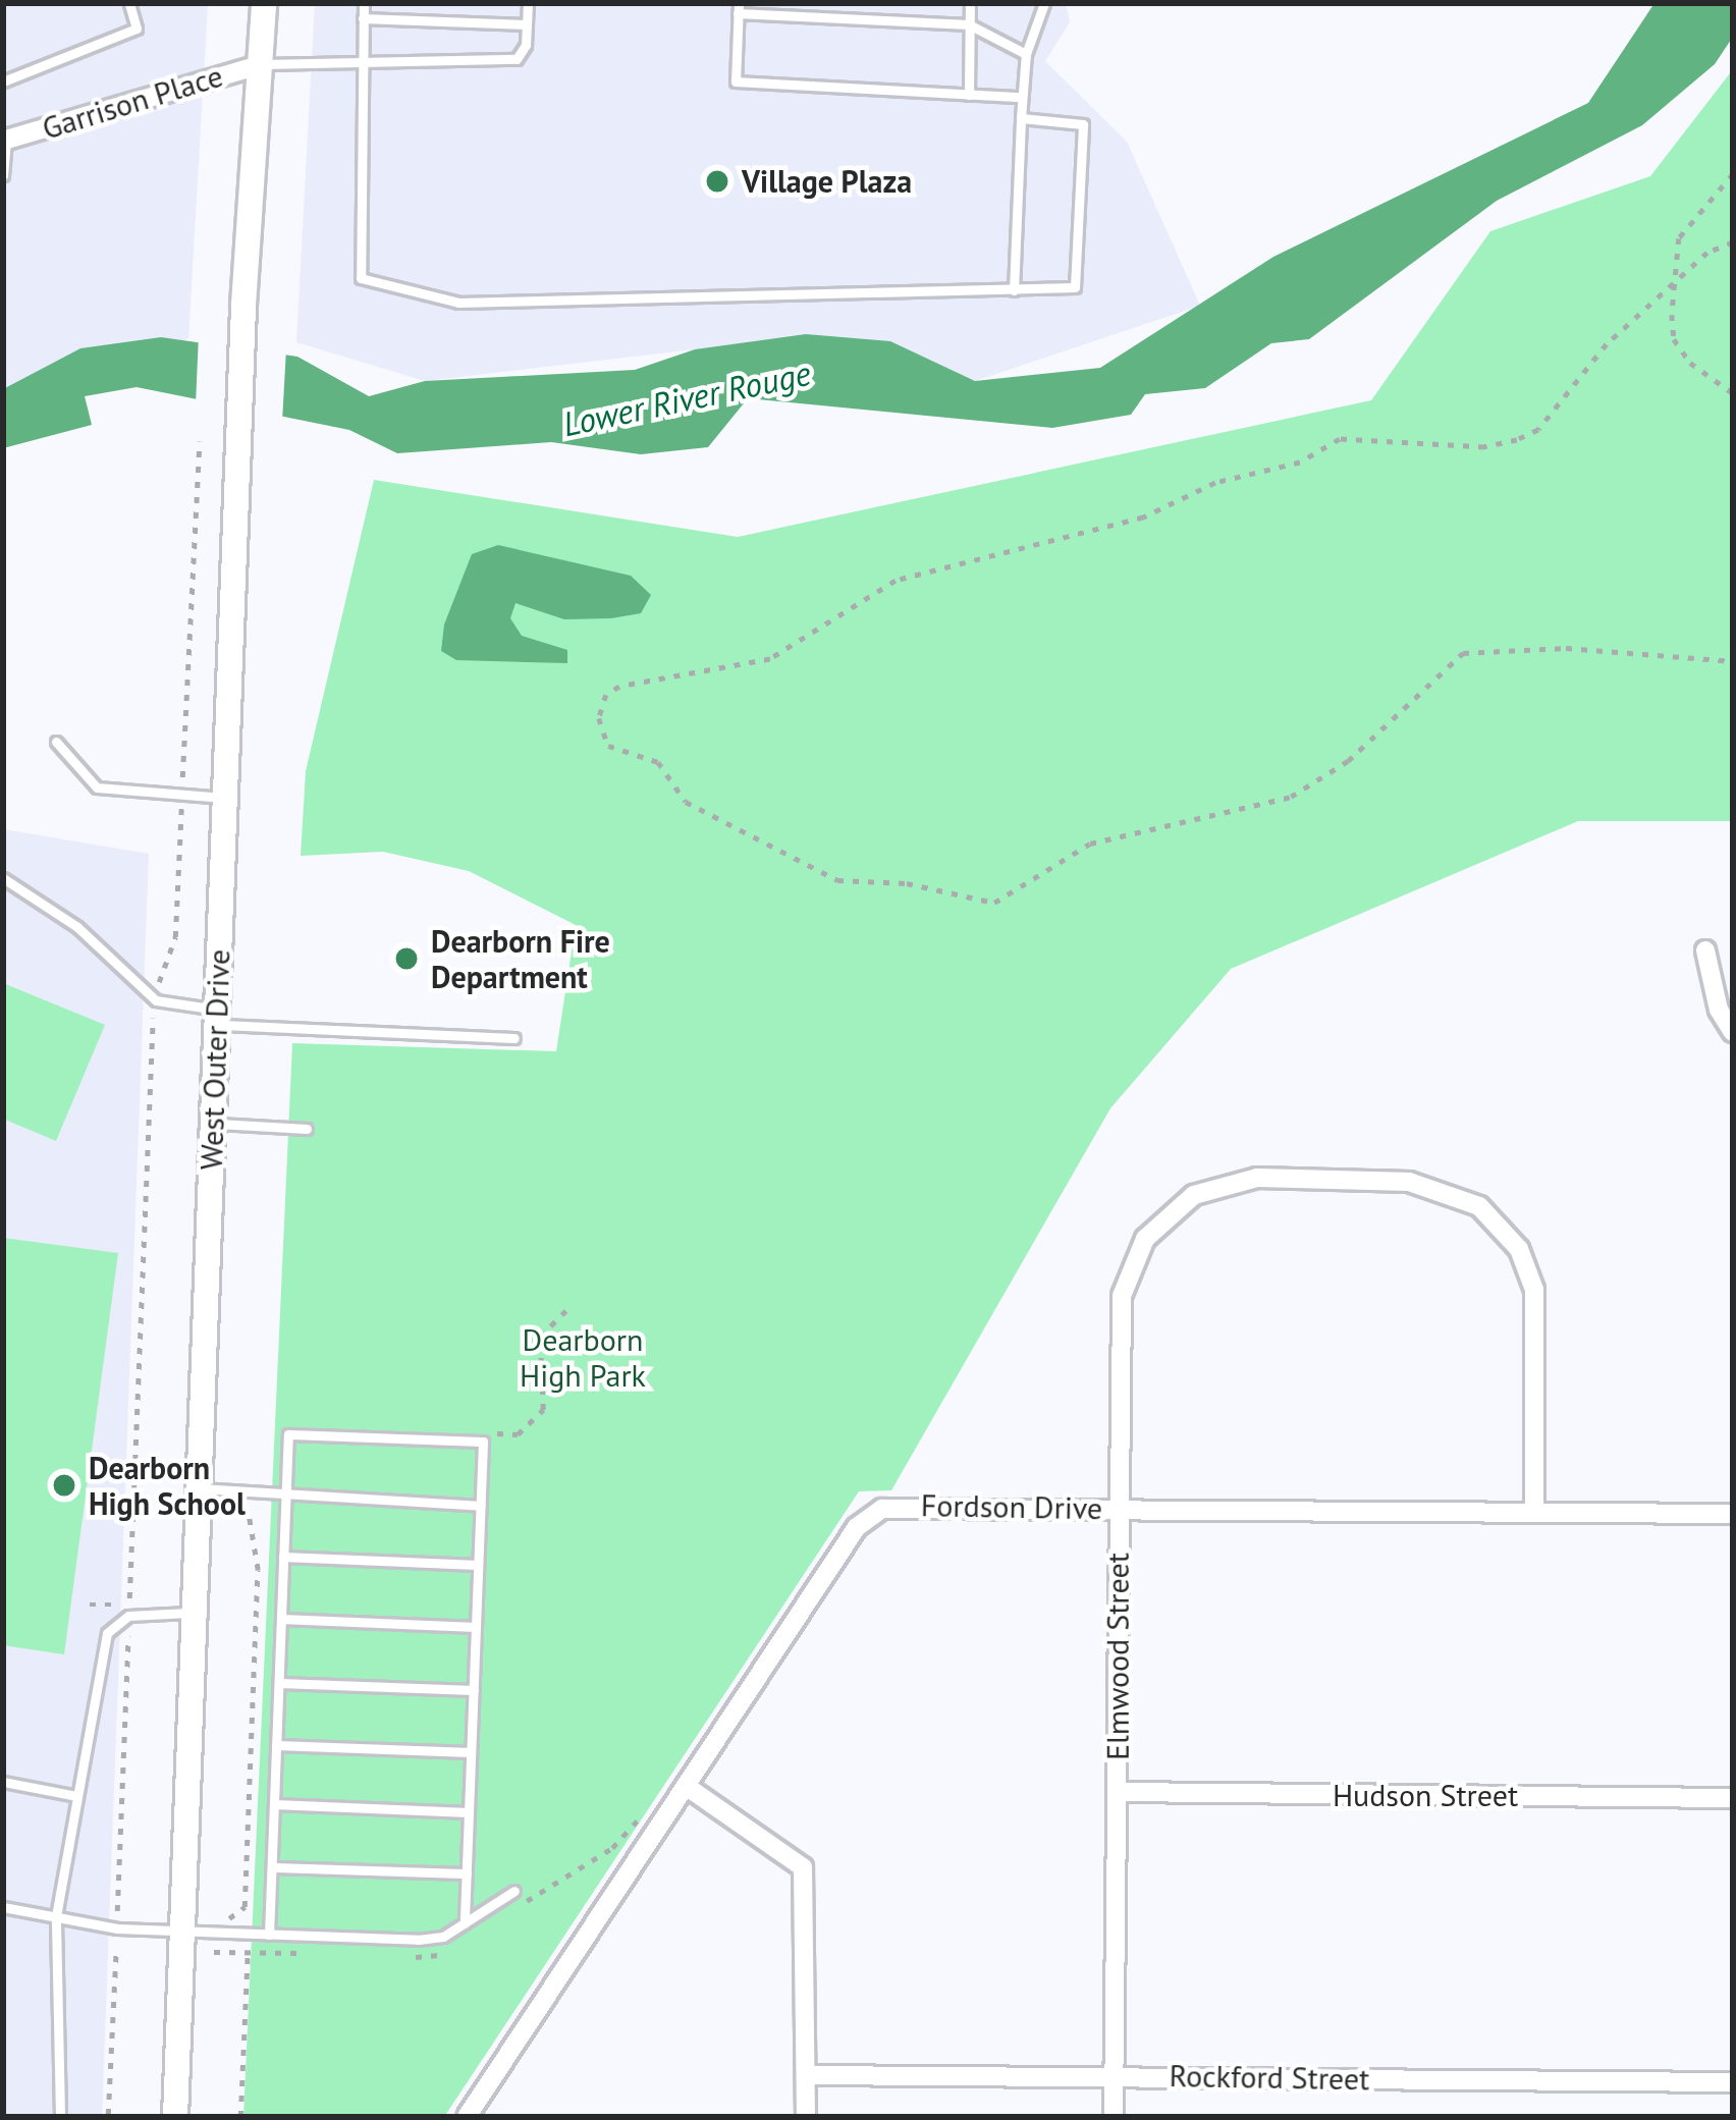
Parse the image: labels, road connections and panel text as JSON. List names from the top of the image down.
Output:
{
  "streets": {
    "main road": ["West Outer Drive"],
    "street": [
      "Garrison Place",
      "Fordson Drive",
      "Elmwood Street",
      "Hudson Street",
      "Rockford Street"
    ]
  },
  "crossings": [
    ["Garrison Place", "West Outer Drive"],
    ["Fordson Drive", "Elmwood Street"],
    ["Elmwood Street", "Hudson Street"],
    ["Elmwood Street", "Rockford Street"]
  ],
  "water": ["Lower River Rouge"],
  "parks": ["Dearborn High Park"],
  "places": ["Village Plaza", "Dearborn Fire Department", "Dearborn High School"]
}
